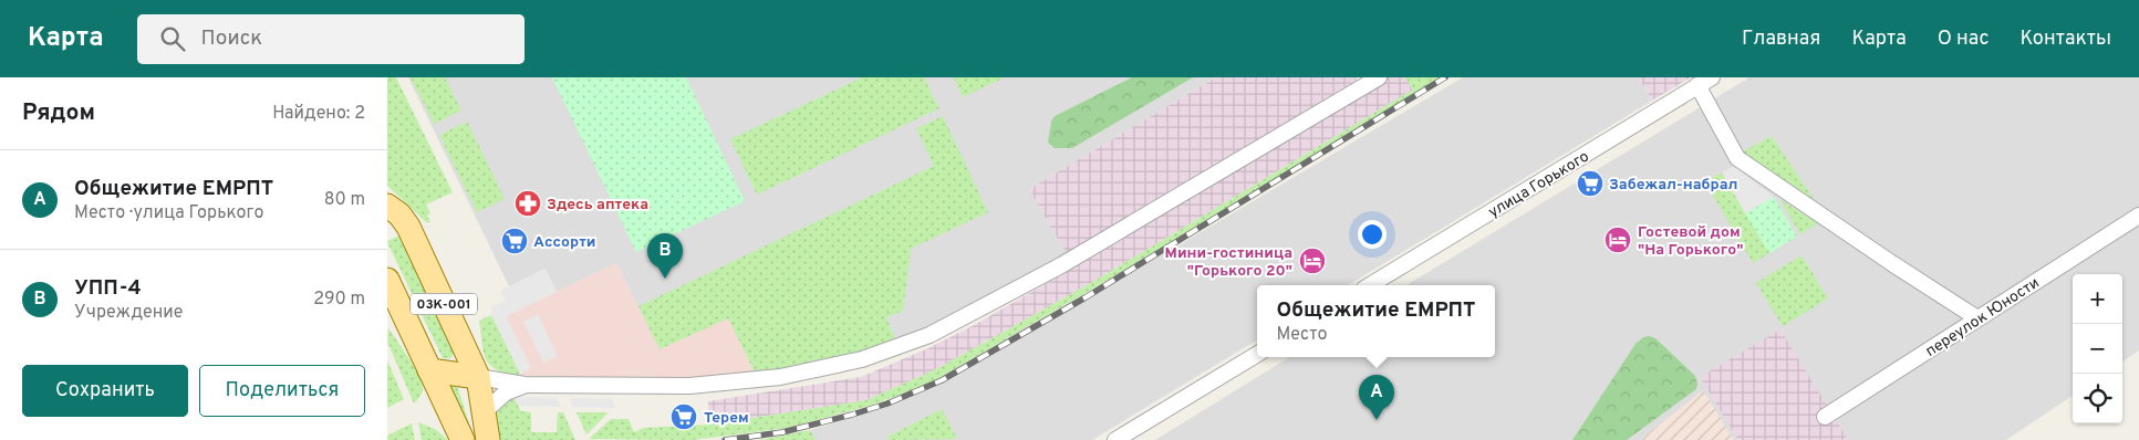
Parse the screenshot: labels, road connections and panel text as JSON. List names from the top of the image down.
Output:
{
  "streets": {
    "main road": ["03К-001"],
    "street": ["улица Горького", "переулок Юности"]
  },
  "places": {
    "supermarket": ["Забежал-набрал", "Ассорти", "Терем"],
    "pharmacy": ["Здесь аптека"],
    "hotel": ["Гостевой дом \"На Горького\"", "Мини-гостиница \"Горького 20\""]
  },
  "page": {
    "header": "Карта",
    "search": "Поиск",
    "nav": [
      "Главная",
      "Карта",
      "О нас",
      "Контакты"
    ],
    "heading": ["Рядом", "Найдено: 2"],
    "list": [
      {
        "mark": "A",
        "name": "Общежитие ЕМРПТ",
        "note": "Место · улица Горького",
        "value": "80 m"
      },
      {
        "mark": "B",
        "name": "УПП-4",
        "note": "Учреждение",
        "value": "290 m"
      }
    ],
    "pins": ["B", "A"],
    "map_buttons": ["+", "−"],
    "popup": ["Общежитие ЕМРПТ", "Место"],
    "buttons": ["Сохранить", "Поделиться"]
  }
}
